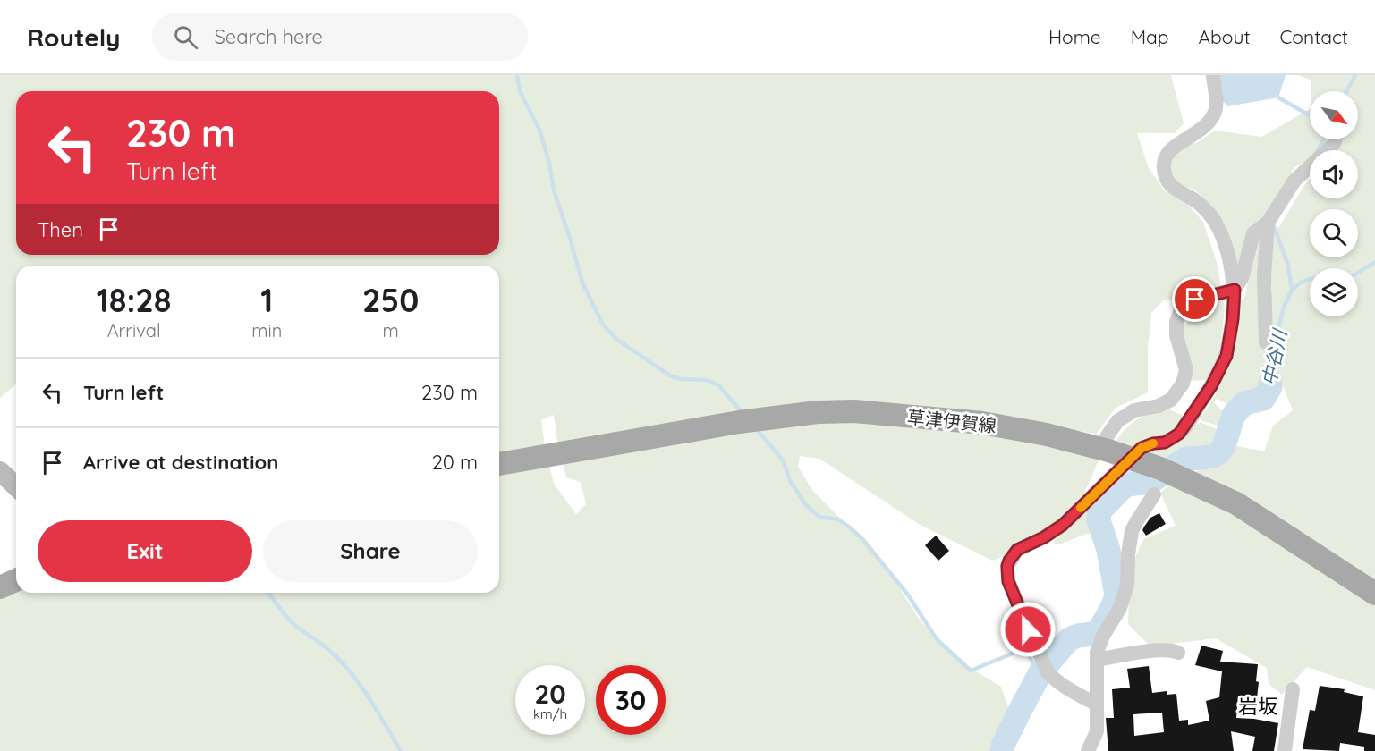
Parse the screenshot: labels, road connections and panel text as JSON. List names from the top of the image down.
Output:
{
  "streets": {
    "main road": ["草津伊賀線"]
  },
  "districts": ["岩坂"],
  "water": ["中谷川"],
  "north": "bottom right",
  "page": {
    "header": "Routely",
    "search": "Search here",
    "nav": [
      "Home",
      "Map",
      "About",
      "Contact"
    ],
    "turn": ["230 m", "Turn left"],
    "then": "Then",
    "eta": [
      "18:28",
      "Arrival",
      "1",
      "min",
      "250",
      "m"
    ],
    "list": [
      {
        "name": "Turn left",
        "value": "230 m"
      },
      {
        "name": "Arrive at destination",
        "value": "20 m"
      }
    ],
    "buttons": ["Exit", "Share"],
    "speed": "20 km/h",
    "limit": "30"
  }
}
